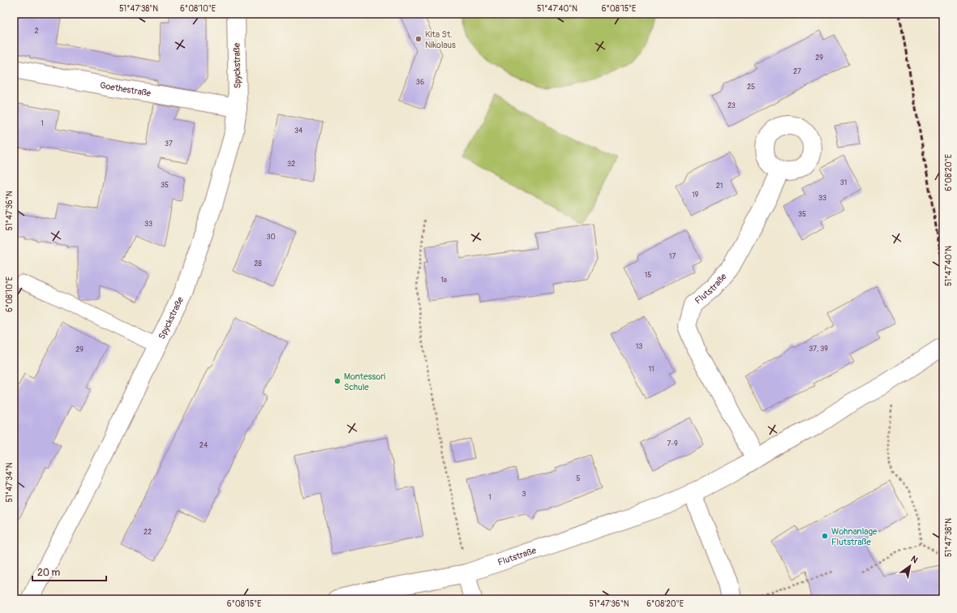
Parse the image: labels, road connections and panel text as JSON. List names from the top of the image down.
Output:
{
  "streets": {
    "street": ["Spyckstraße", "Goethestraße", "Flutstraße"]
  },
  "crossings": [
    ["Spyckstraße", "Goethestraße"]
  ],
  "places": ["Kita St. Nikolaus", "Montessori Schule", "Wohnanlage Flutstraße"],
  "house_numbers": [
    "2",
    "29",
    "27",
    "36",
    "25",
    "23",
    "1",
    "34",
    "37",
    "32",
    "31",
    "35",
    "21",
    "19",
    "33",
    "35",
    "33",
    "30",
    "17",
    "28",
    "15",
    "1a",
    "13",
    "37, 39",
    "29",
    "11",
    "7-9",
    "24",
    "5",
    "3",
    "1",
    "22"
  ],
  "scale_bar": "20 m",
  "north": "top right",
  "coordinates": [
    "51°47'38\"N",
    "6°08'10\"E",
    "51°47'40\"N",
    "6°08'15\"E",
    "6°08'20\"E",
    "51°47'36\"N",
    "51°47'34\"N"
  ]
}
